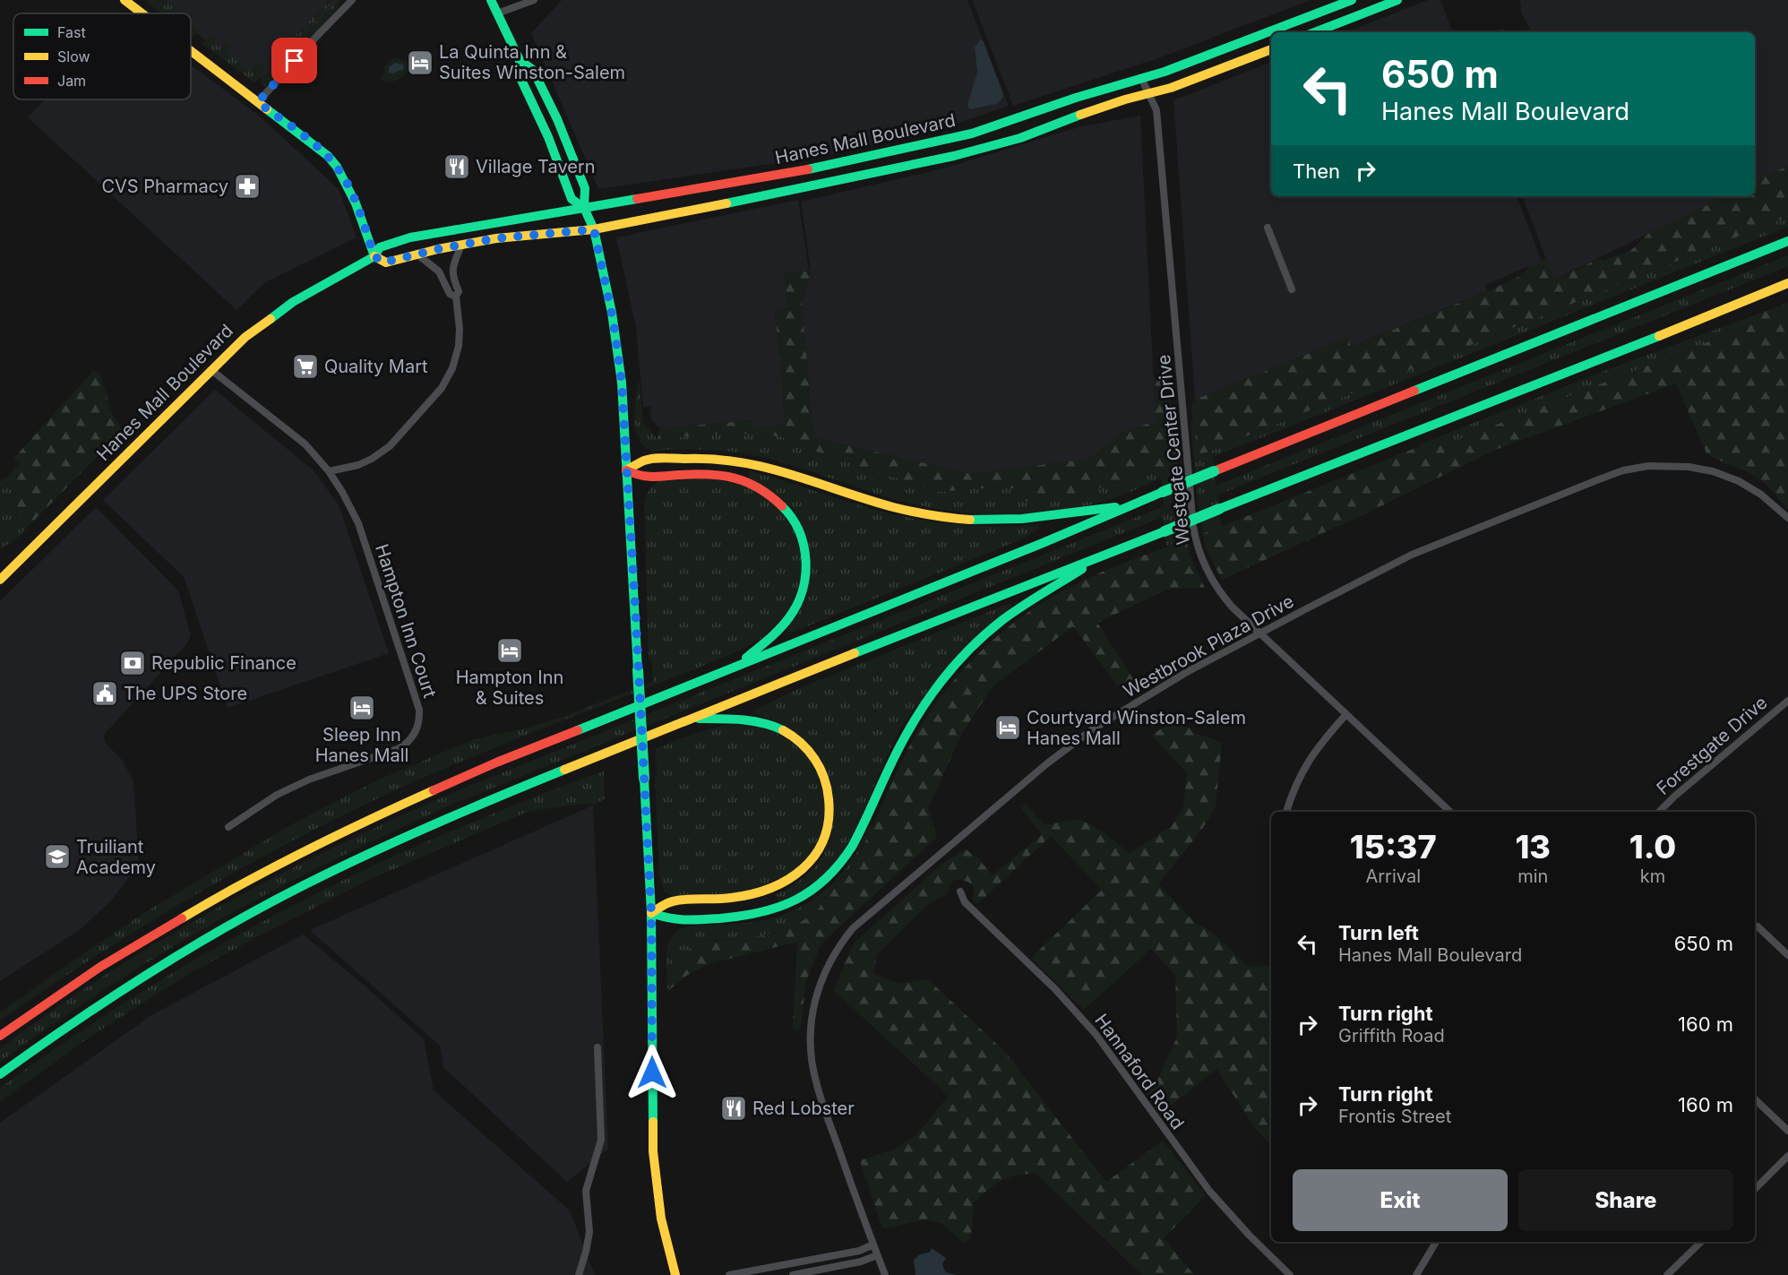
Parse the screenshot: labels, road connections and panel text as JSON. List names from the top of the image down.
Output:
{
  "streets": {
    "main road": ["Hanes Mall Boulevard"],
    "street": [
      "Westgate Center Drive",
      "Hampton Inn Court",
      "Westbrook Plaza Drive",
      "Forestgate Drive",
      "Hannaford Road"
    ]
  },
  "crossings": [
    ["Hanes Mall Boulevard", "Westgate Center Drive"],
    ["Hanes Mall Boulevard", "Hampton Inn Court"],
    ["Westgate Center Drive", "Westbrook Plaza Drive"]
  ],
  "places": {
    "hotel": [
      "La Quinta Inn & Suites Winston-Salem",
      "Hampton Inn & Suites",
      "Sleep Inn Hanes Mall",
      "Courtyard Winston-Salem Hanes Mall"
    ],
    "restaurant": ["Village Tavern", "Red Lobster"],
    "pharmacy": ["CVS Pharmacy"],
    "supermarket": ["Quality Mart"],
    "bank": ["Republic Finance"],
    "public building": ["The UPS Store"],
    "school or university": ["Truiliant Academy"]
  },
  "legend": ["Fast", "Slow", "Jam"],
  "page": {
    "turn": ["650 m", "Hanes Mall Boulevard"],
    "then": "Then",
    "eta": [
      "15:37",
      "Arrival",
      "13",
      "min",
      "1.0",
      "km"
    ],
    "list": [
      {
        "name": "Turn left",
        "note": "Hanes Mall Boulevard",
        "value": "650 m"
      },
      {
        "name": "Turn right",
        "note": "Griffith Road",
        "value": "160 m"
      },
      {
        "name": "Turn right",
        "note": "Frontis Street",
        "value": "160 m"
      }
    ],
    "buttons": ["Exit", "Share"]
  }
}
